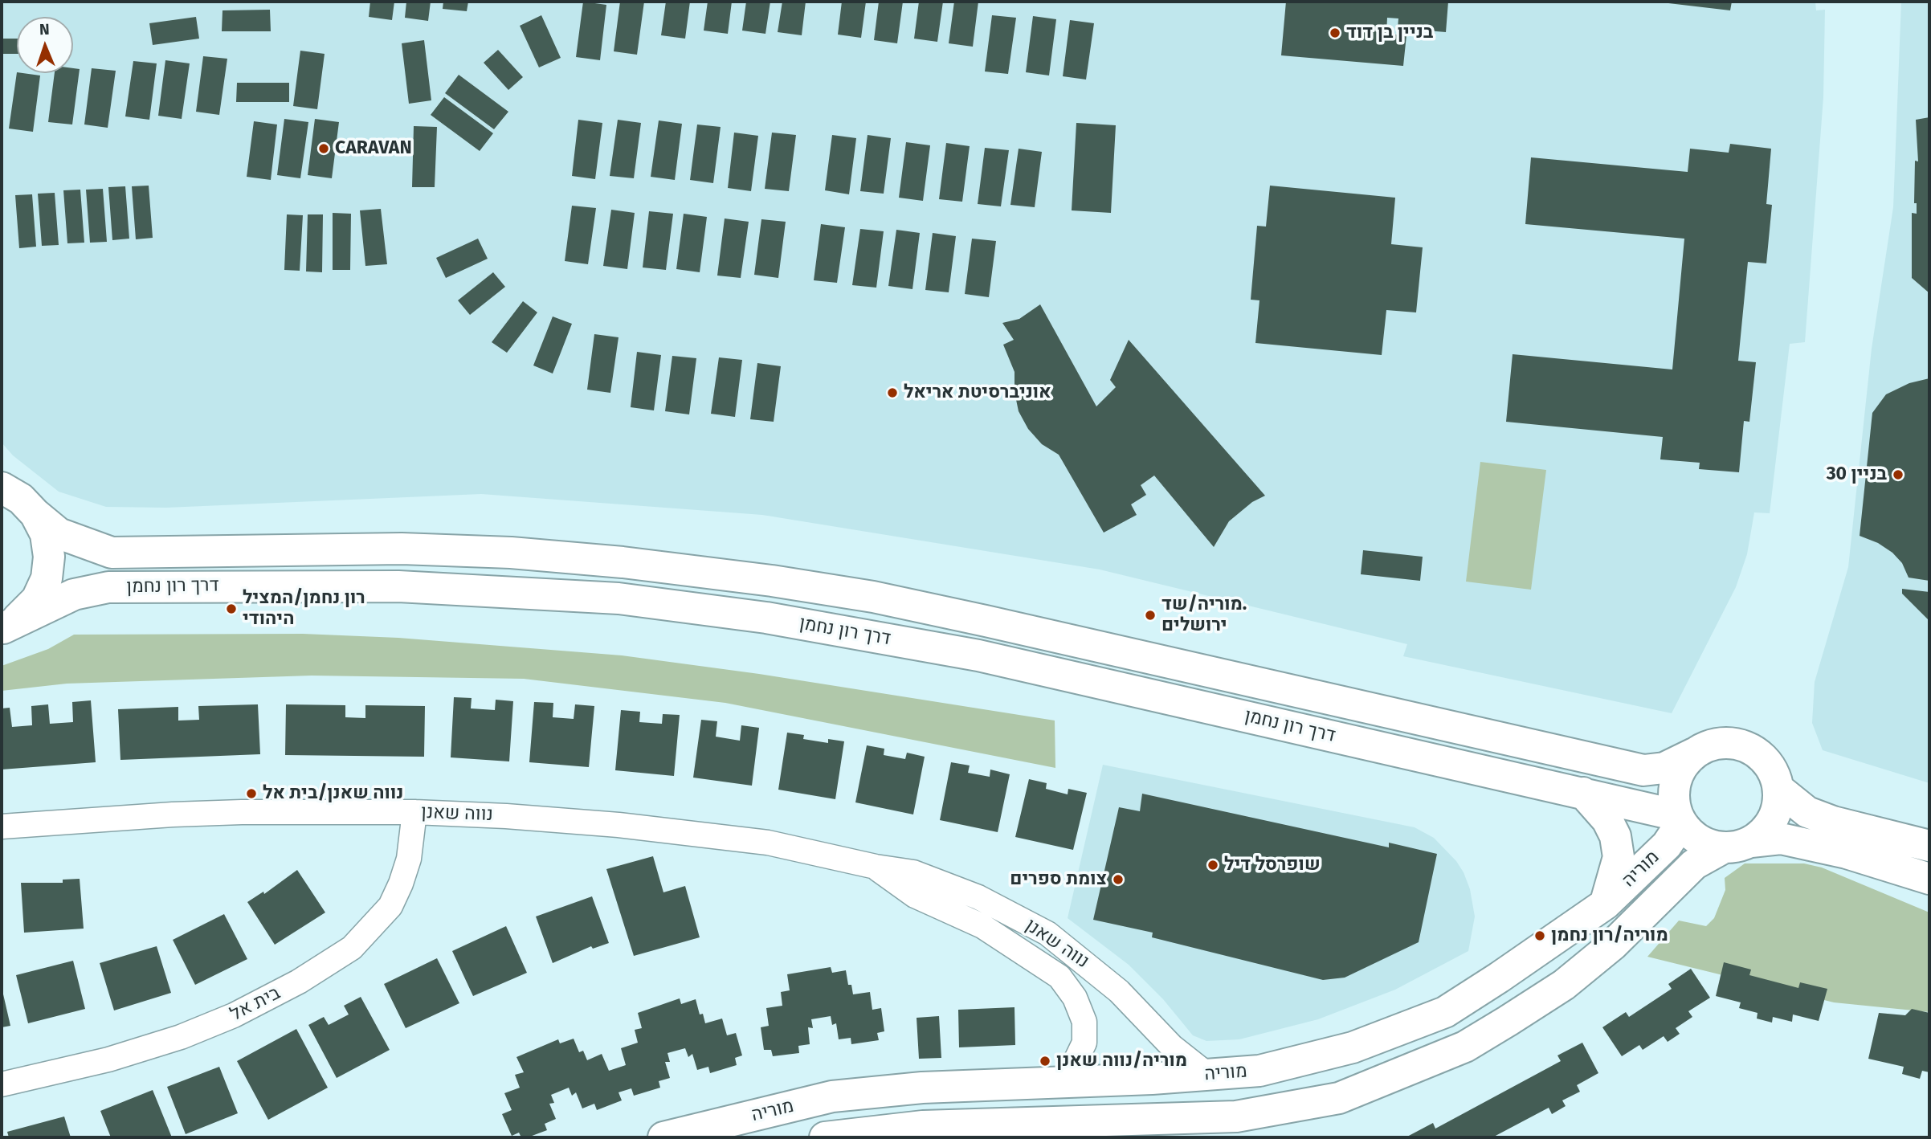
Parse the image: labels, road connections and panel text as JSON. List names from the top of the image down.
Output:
{
  "streets": {
    "main road": ["דרך רון נחמן", "מוריה"],
    "street": ["נווה שאנן", "בית אל"]
  },
  "crossings": [
    ["דרך רון נחמן", "מוריה"],
    ["נווה שאנן", "מוריה"],
    ["נווה שאנן", "בית אל"]
  ],
  "places": [
    "בניין בן דוד",
    "CARAVAN",
    "אוניברסיטת אריאל",
    "בניין 30",
    "רון נחמן/המציל היהודי",
    "מוריה/שד. ירושלים",
    "נווה שאנן/בית אל",
    "שופרסל דיל",
    "צומת ספרים",
    "מוריה/רון נחמן",
    "מוריה/נווה שאנן"
  ],
  "north": "top"
}
